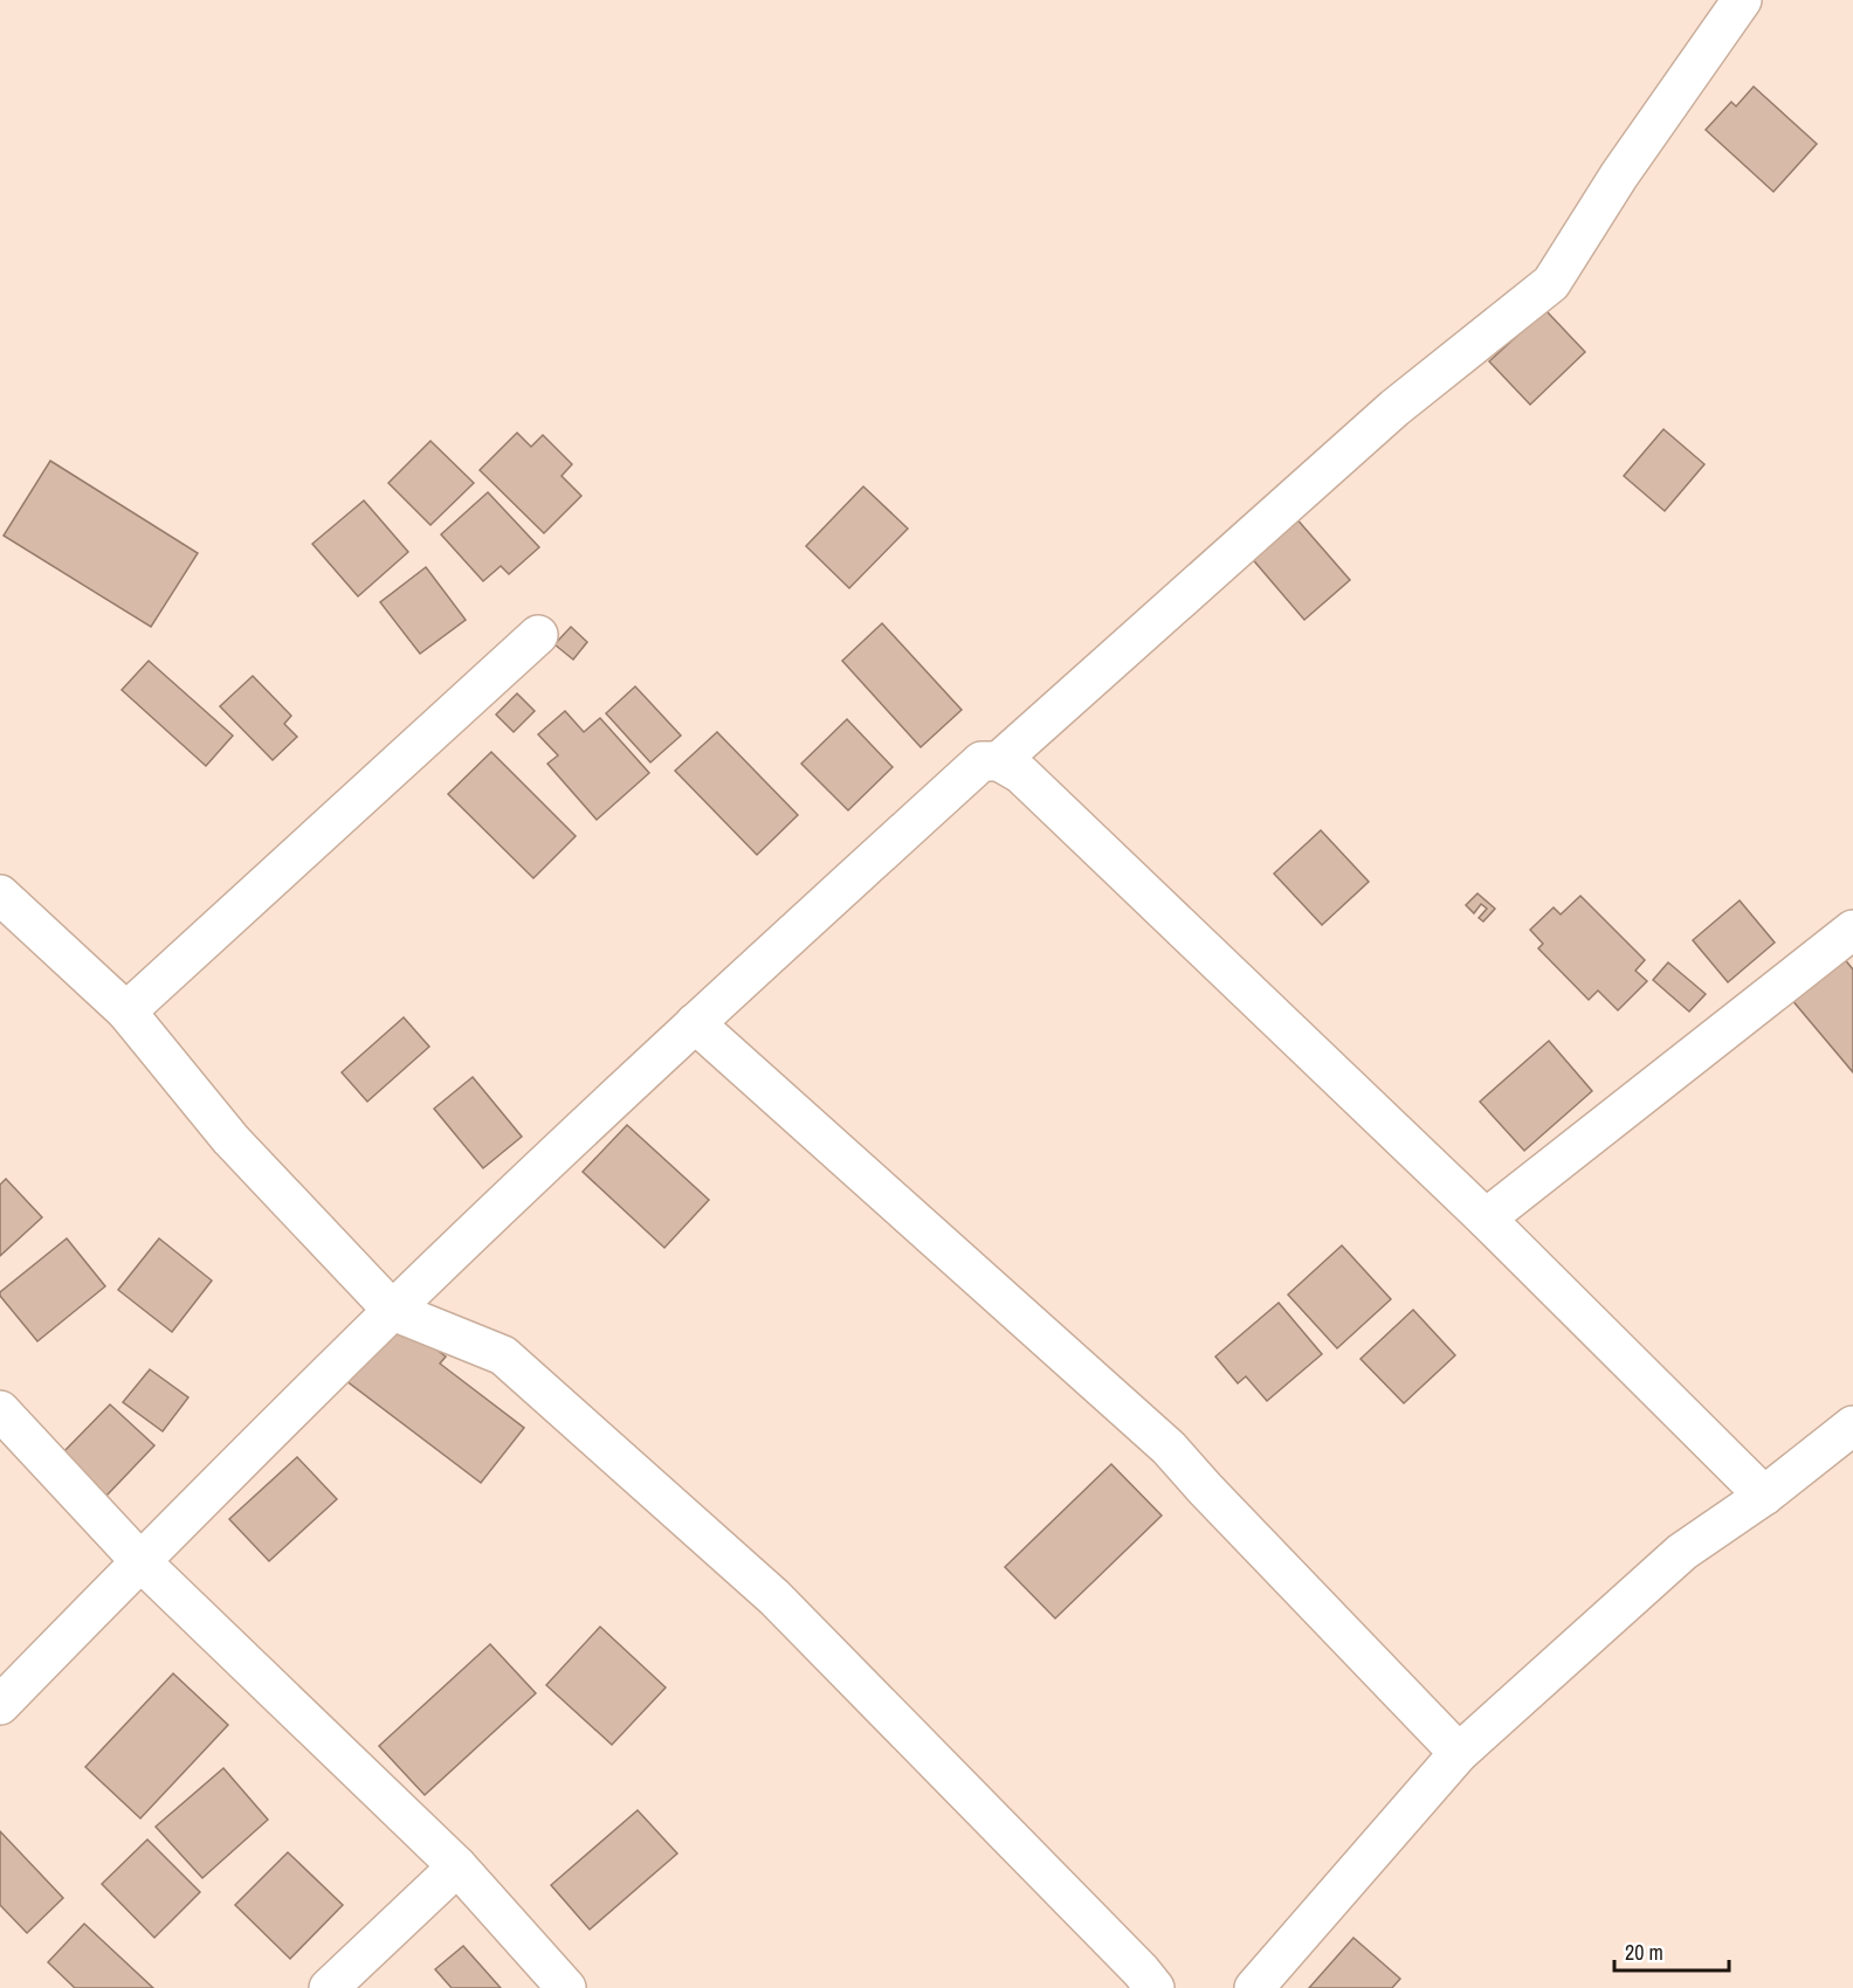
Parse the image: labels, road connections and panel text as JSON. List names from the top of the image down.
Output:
{
  "scale_bar": "20 m"
}
